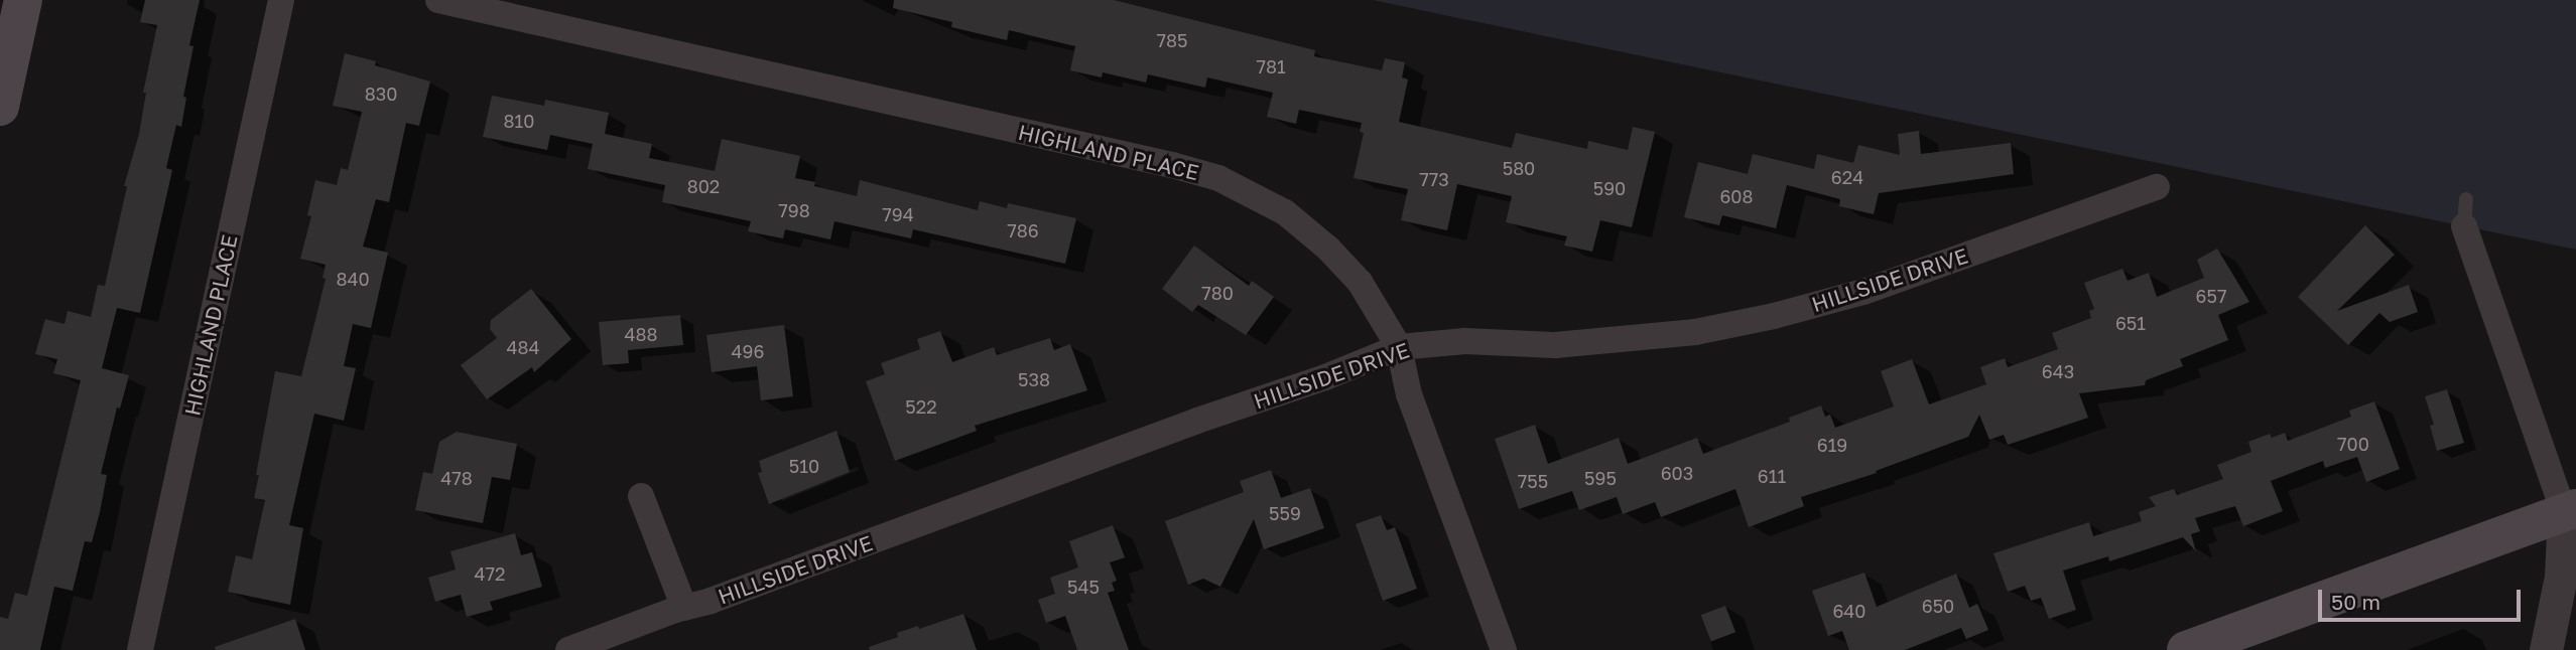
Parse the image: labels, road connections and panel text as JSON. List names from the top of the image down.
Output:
{
  "streets": {
    "street": ["HIGHLAND PLACE", "HILLSIDE DRIVE"]
  },
  "crossings": [
    ["HIGHLAND PLACE", "HILLSIDE DRIVE"]
  ],
  "house_numbers": [
    "785",
    "781",
    "830",
    "810",
    "580",
    "624",
    "773",
    "802",
    "590",
    "608",
    "798",
    "794",
    "786",
    "840",
    "780",
    "657",
    "651",
    "488",
    "484",
    "496",
    "643",
    "538",
    "522",
    "700",
    "619",
    "510",
    "603",
    "611",
    "478",
    "595",
    "755",
    "559",
    "472",
    "545",
    "650",
    "640"
  ],
  "scale_bar": "50 m"
}
